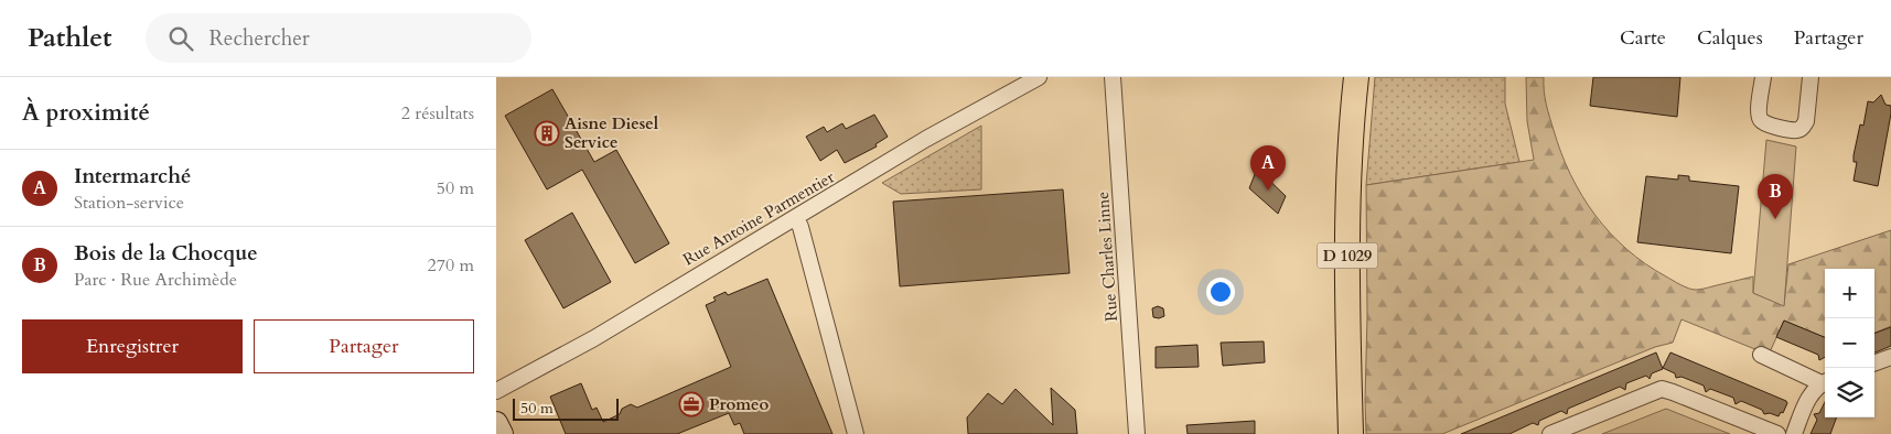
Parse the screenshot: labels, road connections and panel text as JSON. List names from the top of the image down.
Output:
{
  "streets": {
    "main road": ["D 1029"],
    "street": ["Rue Antoine Parmentier", "Rue Charles Linne"]
  },
  "places": {
    "building": ["Aisne Diesel Service"],
    "office": ["Promeo"]
  },
  "scale_bar": "50 m",
  "page": {
    "header": "Pathlet",
    "search": "Rechercher",
    "nav": ["Carte", "Calques", "Partager"],
    "heading": ["À proximité", "2 résultats"],
    "pins": ["A", "B"],
    "list": [
      {
        "mark": "A",
        "name": "Intermarché",
        "note": "Station-service",
        "value": "50 m"
      },
      {
        "mark": "B",
        "name": "Bois de la Chocque",
        "note": "Parc · Rue Archimède",
        "value": "270 m"
      }
    ],
    "map_buttons": ["+", "−"],
    "buttons": ["Enregistrer", "Partager"],
    "scale": "50 m"
  }
}
